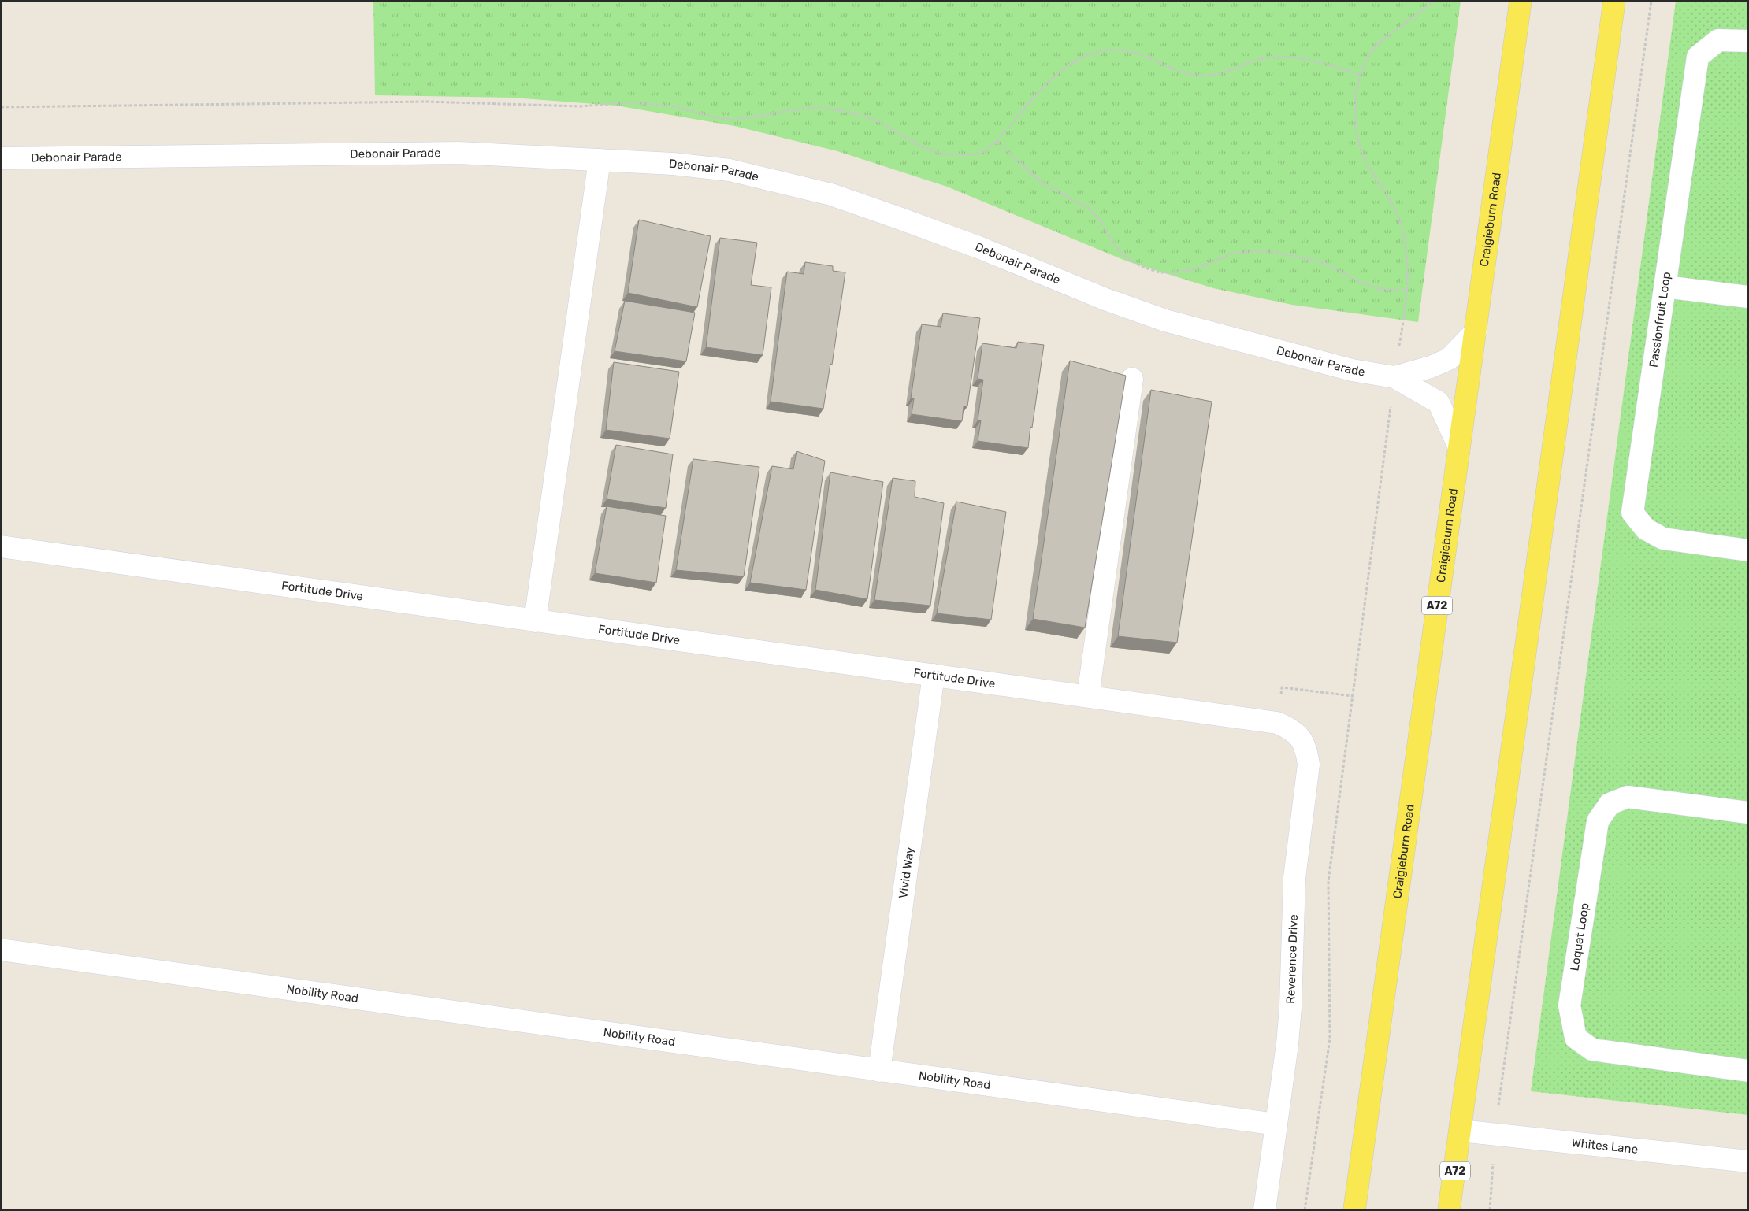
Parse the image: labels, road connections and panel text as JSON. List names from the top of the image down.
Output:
{
  "streets": {
    "main road": ["Craigieburn Road", "A72"],
    "street": [
      "Debonair Parade",
      "Passionfruit Loop",
      "Fortitude Drive",
      "Vivid Way",
      "Loquat Loop",
      "Reverence Drive",
      "Nobility Road",
      "Whites Lane"
    ]
  },
  "crossings": [
    ["Fortitude Drive", "Vivid Way"],
    ["Fortitude Drive", "Reverence Drive"],
    ["A72", "Whites Lane"],
    ["Vivid Way", "Nobility Road"],
    ["Reverence Drive", "Nobility Road"]
  ]
}
